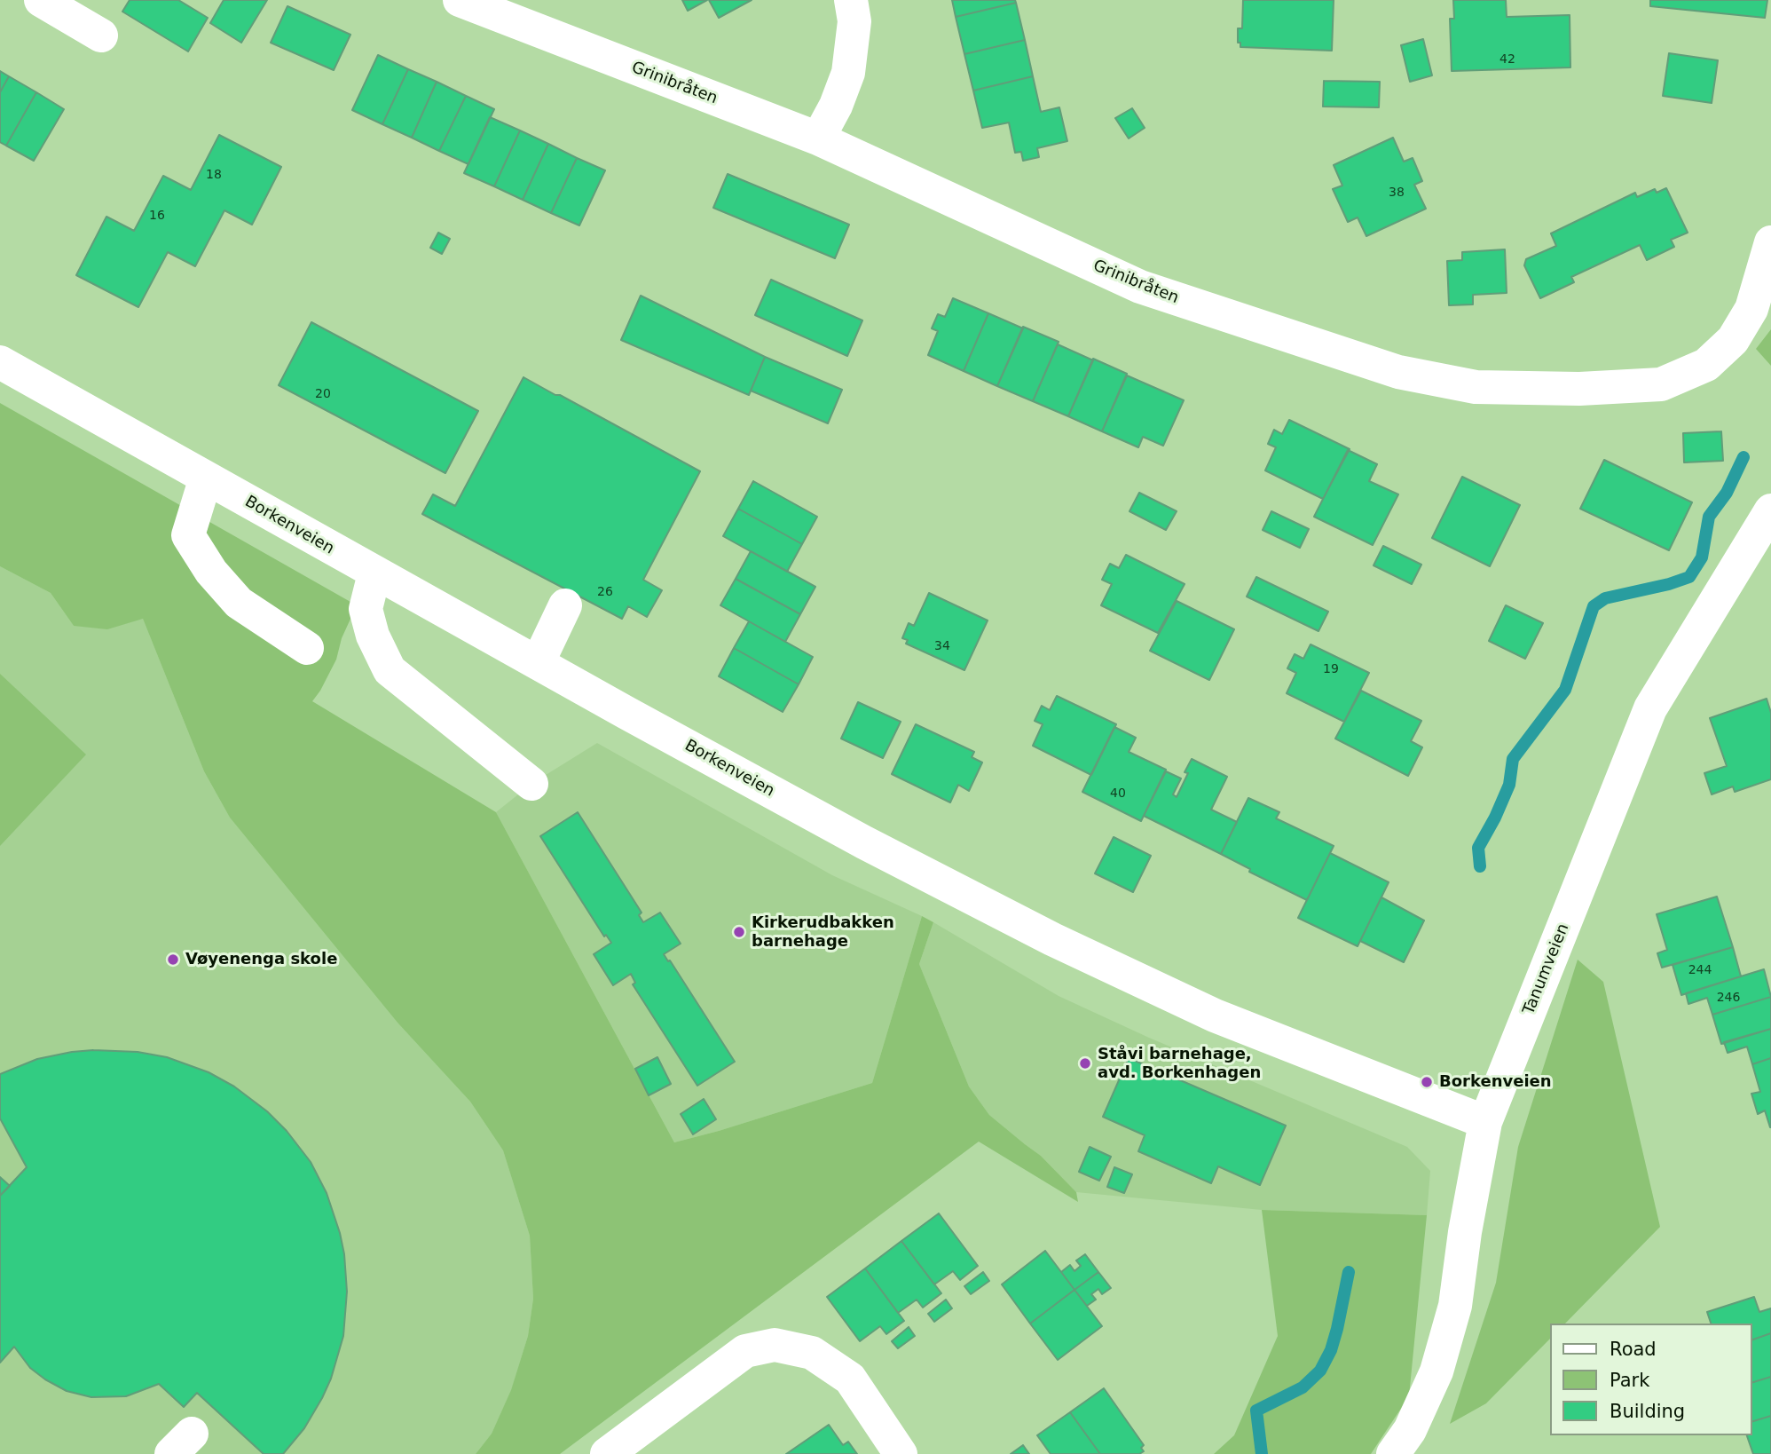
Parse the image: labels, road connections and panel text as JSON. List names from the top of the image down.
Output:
{
  "streets": {
    "street": ["Grinibråten", "Borkenveien", "Tanumveien"]
  },
  "crossings": [
    ["Borkenveien", "Tanumveien"]
  ],
  "places": [
    "Kirkerudbakken barnehage",
    "Vøyenenga skole",
    "Ståvi barnehage, avd. Borkenhagen",
    "Borkenveien"
  ],
  "house_numbers": [
    "42",
    "18",
    "38",
    "16",
    "20",
    "26",
    "34",
    "19",
    "40",
    "244",
    "246"
  ],
  "legend": ["Road", "Park", "Building"]
}
